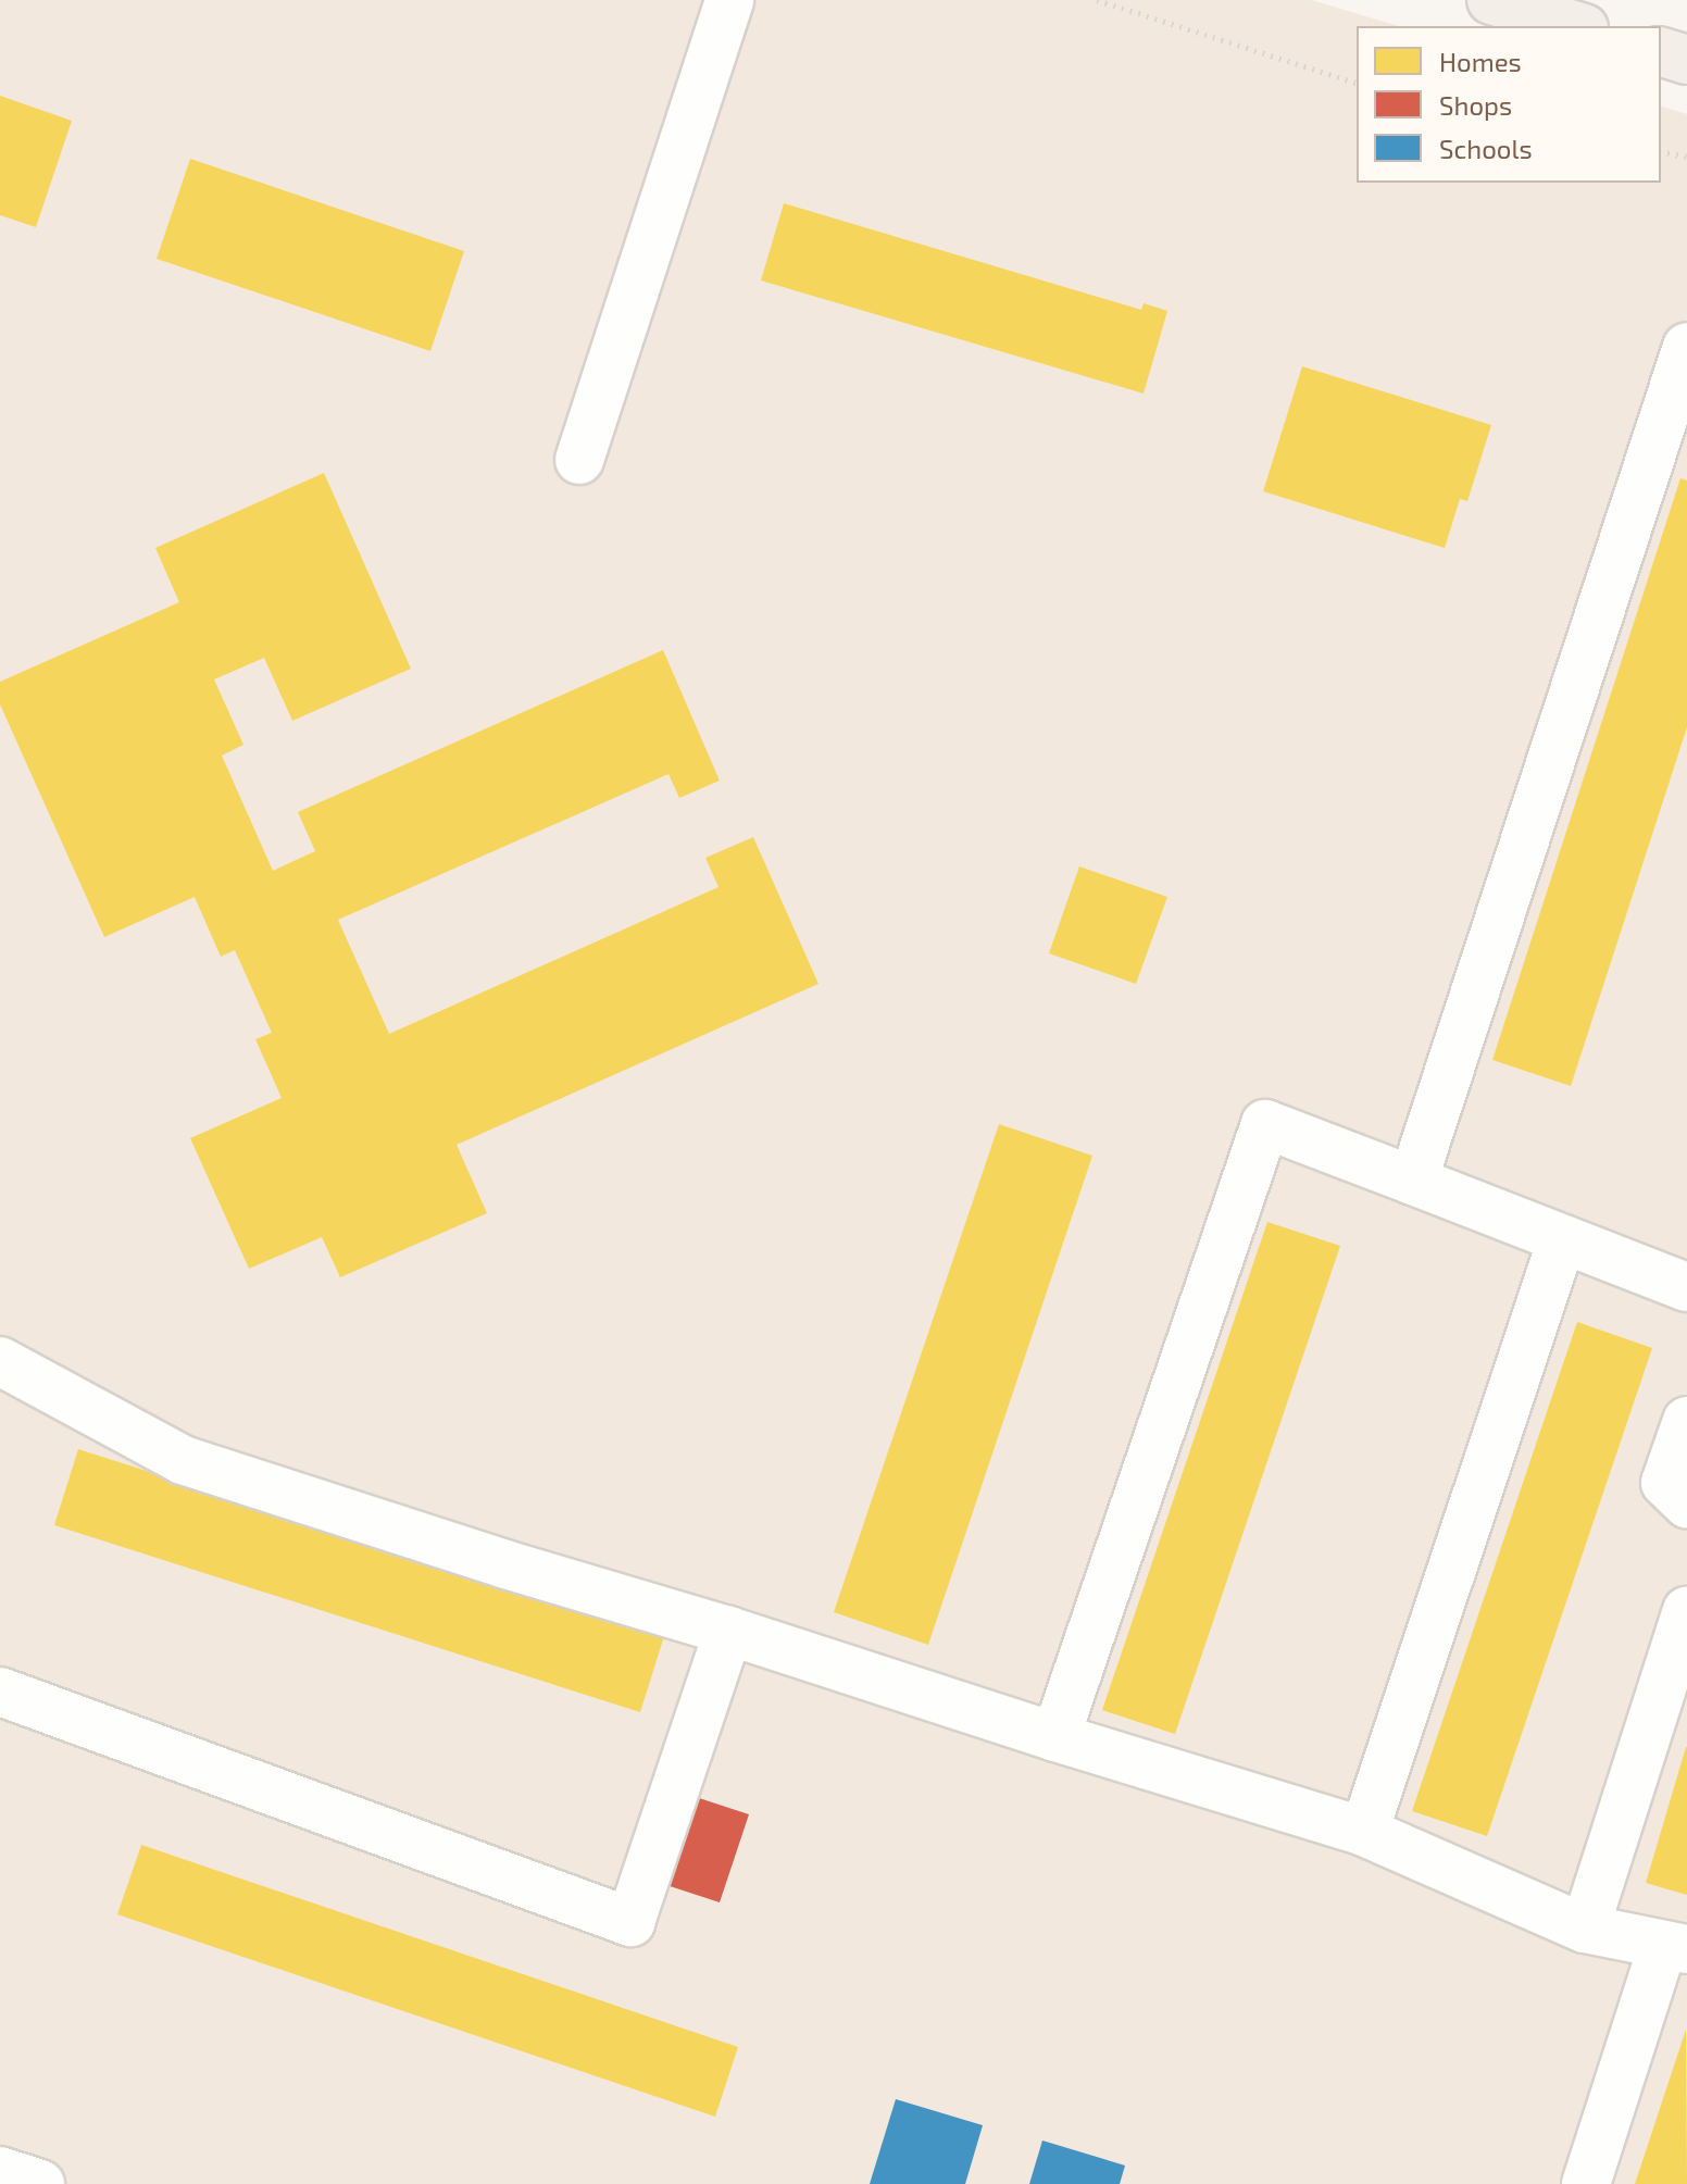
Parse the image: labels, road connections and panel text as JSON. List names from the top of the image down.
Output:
{
  "legend": ["Homes", "Shops", "Schools"]
}
